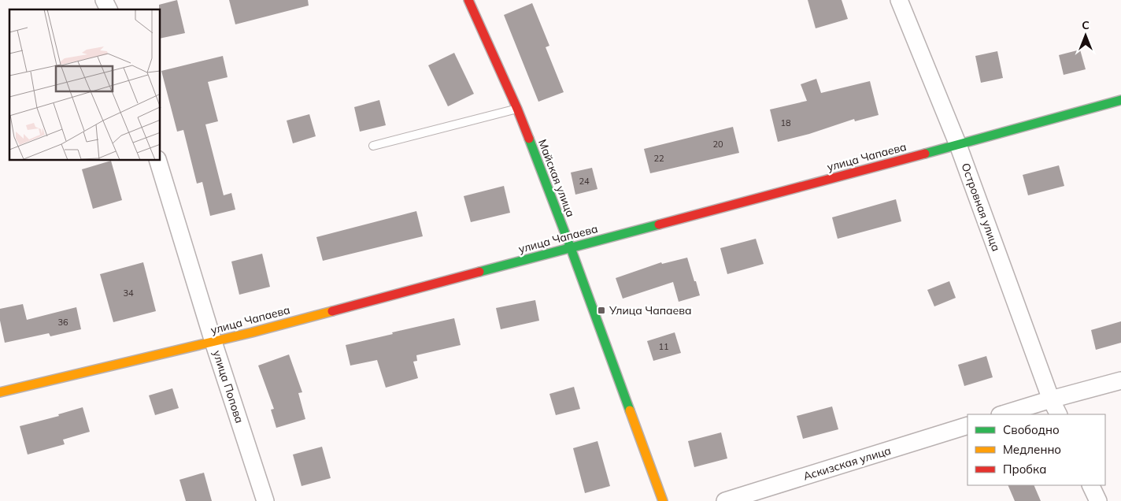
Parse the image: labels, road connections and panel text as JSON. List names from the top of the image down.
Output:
{
  "streets": {
    "street": [
      "улица Чапаева",
      "Майская улица",
      "Островная улица",
      "улица Попова",
      "Аскизская улица"
    ]
  },
  "crossings": [
    ["улица Чапаева", "Майская улица"],
    ["улица Чапаева", "Островная улица"],
    ["улица Чапаева", "улица Попова"]
  ],
  "places": {
    "transit": ["Улица Чапаева"]
  },
  "house_numbers": [
    "18",
    "20",
    "22",
    "24",
    "34",
    "36",
    "11"
  ],
  "legend": ["Свободно", "Медленно", "Пробка"],
  "north": "top"
}
